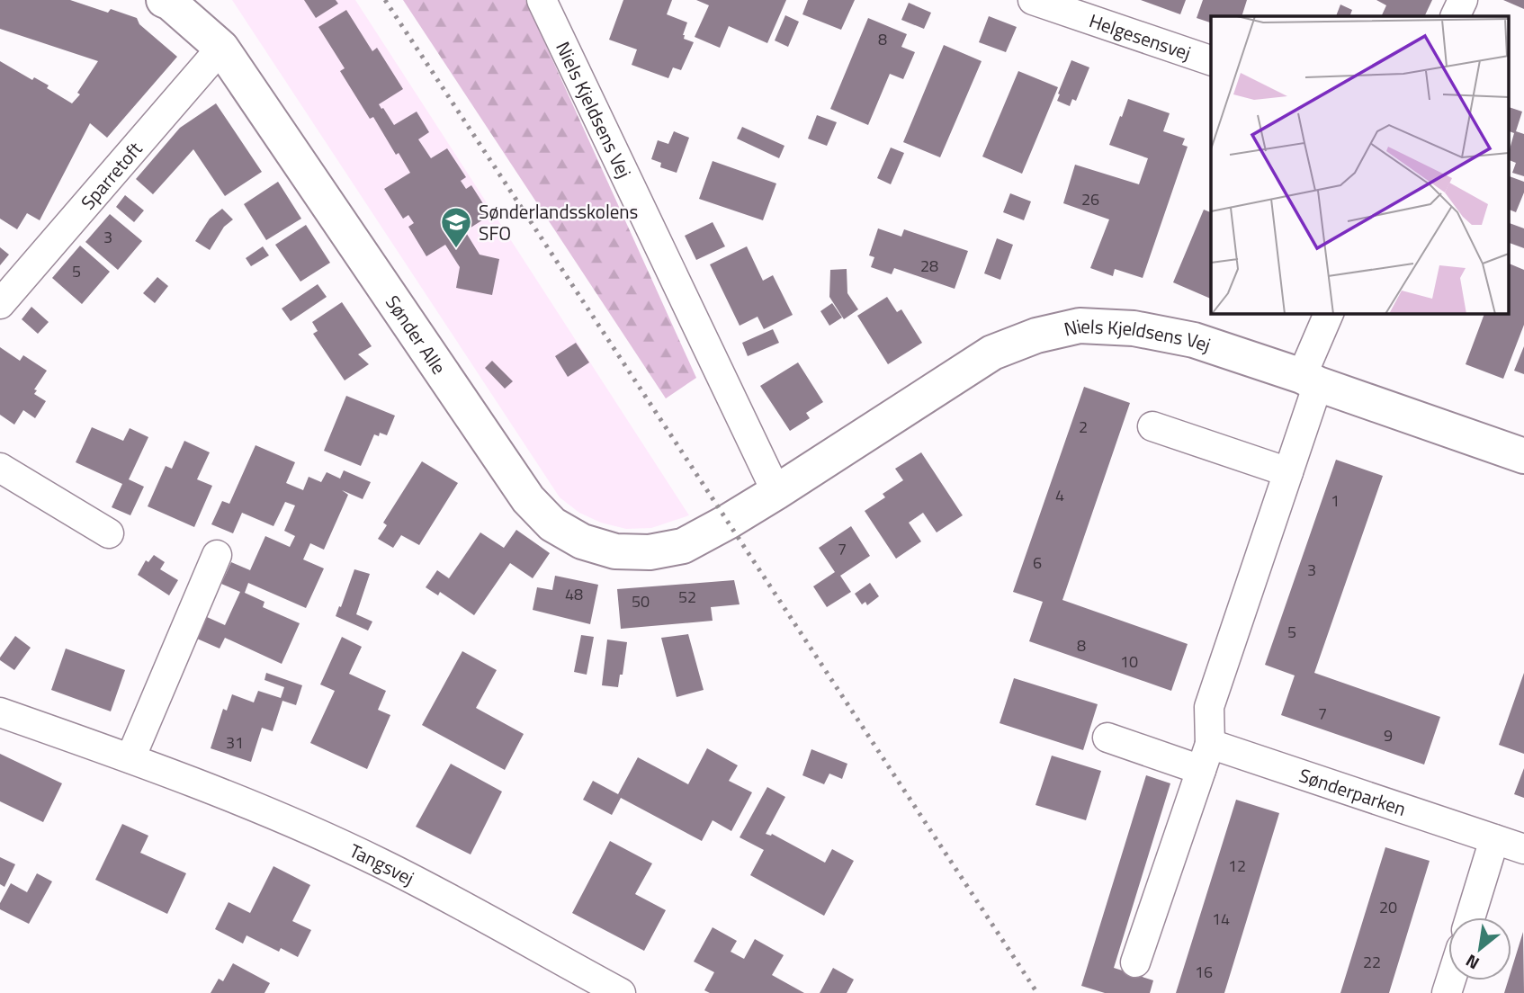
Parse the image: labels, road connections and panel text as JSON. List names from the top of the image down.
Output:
{
  "streets": {
    "street": [
      "Helgesensvej",
      "Niels Kjeldsens Vej",
      "Sparretoft",
      "Sønder Alle",
      "Sønderparken",
      "Tangsvej"
    ]
  },
  "crossings": [
    ["Niels Kjeldsens Vej", "Sønder Alle"],
    ["Sparretoft", "Sønder Alle"]
  ],
  "places": {
    "school or university": ["Sønderlandsskolens SFO"]
  },
  "house_numbers": [
    "8",
    "26",
    "3",
    "28",
    "5",
    "2",
    "4",
    "1",
    "7",
    "6",
    "3",
    "48",
    "52",
    "50",
    "5",
    "8",
    "10",
    "7",
    "9",
    "31",
    "12",
    "20",
    "14",
    "22",
    "16"
  ],
  "north": "bottom left"
}
